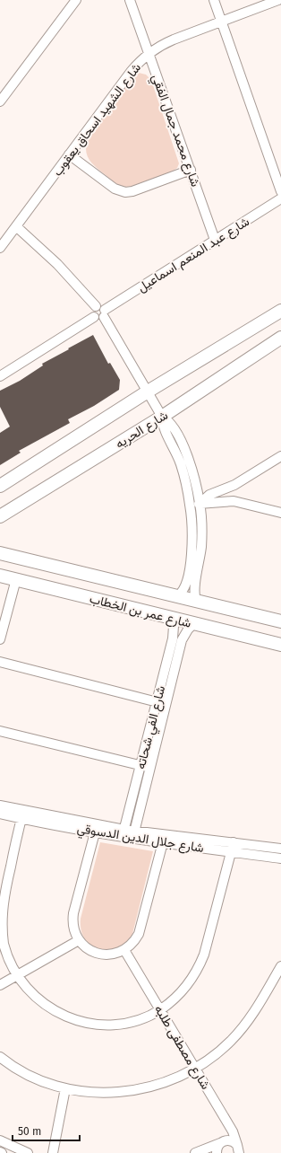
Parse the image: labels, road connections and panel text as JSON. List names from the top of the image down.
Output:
{
  "streets": {
    "street": [
      "شارع الشهيد اسحاق يعقوب",
      "شارع محمد جمال الفقي",
      "شارع عبد المنعم اسماعيل",
      "شارع الحريه",
      "شارع عمر بن الخطاب",
      "شارع الفي شحاته",
      "شارع جلال الدين الدسوقي",
      "شارع مصطفى طلبه"
    ]
  },
  "crossings": [
    ["شارع الشهيد اسحاق يعقوب", "شارع محمد جمال الفقي"],
    ["شارع محمد جمال الفقي", "شارع عبد المنعم اسماعيل"],
    ["شارع عمر بن الخطاب", "شارع الفي شحاته"],
    ["شارع الفي شحاته", "شارع جلال الدين الدسوقي"]
  ],
  "scale_bar": "50 m"
}
